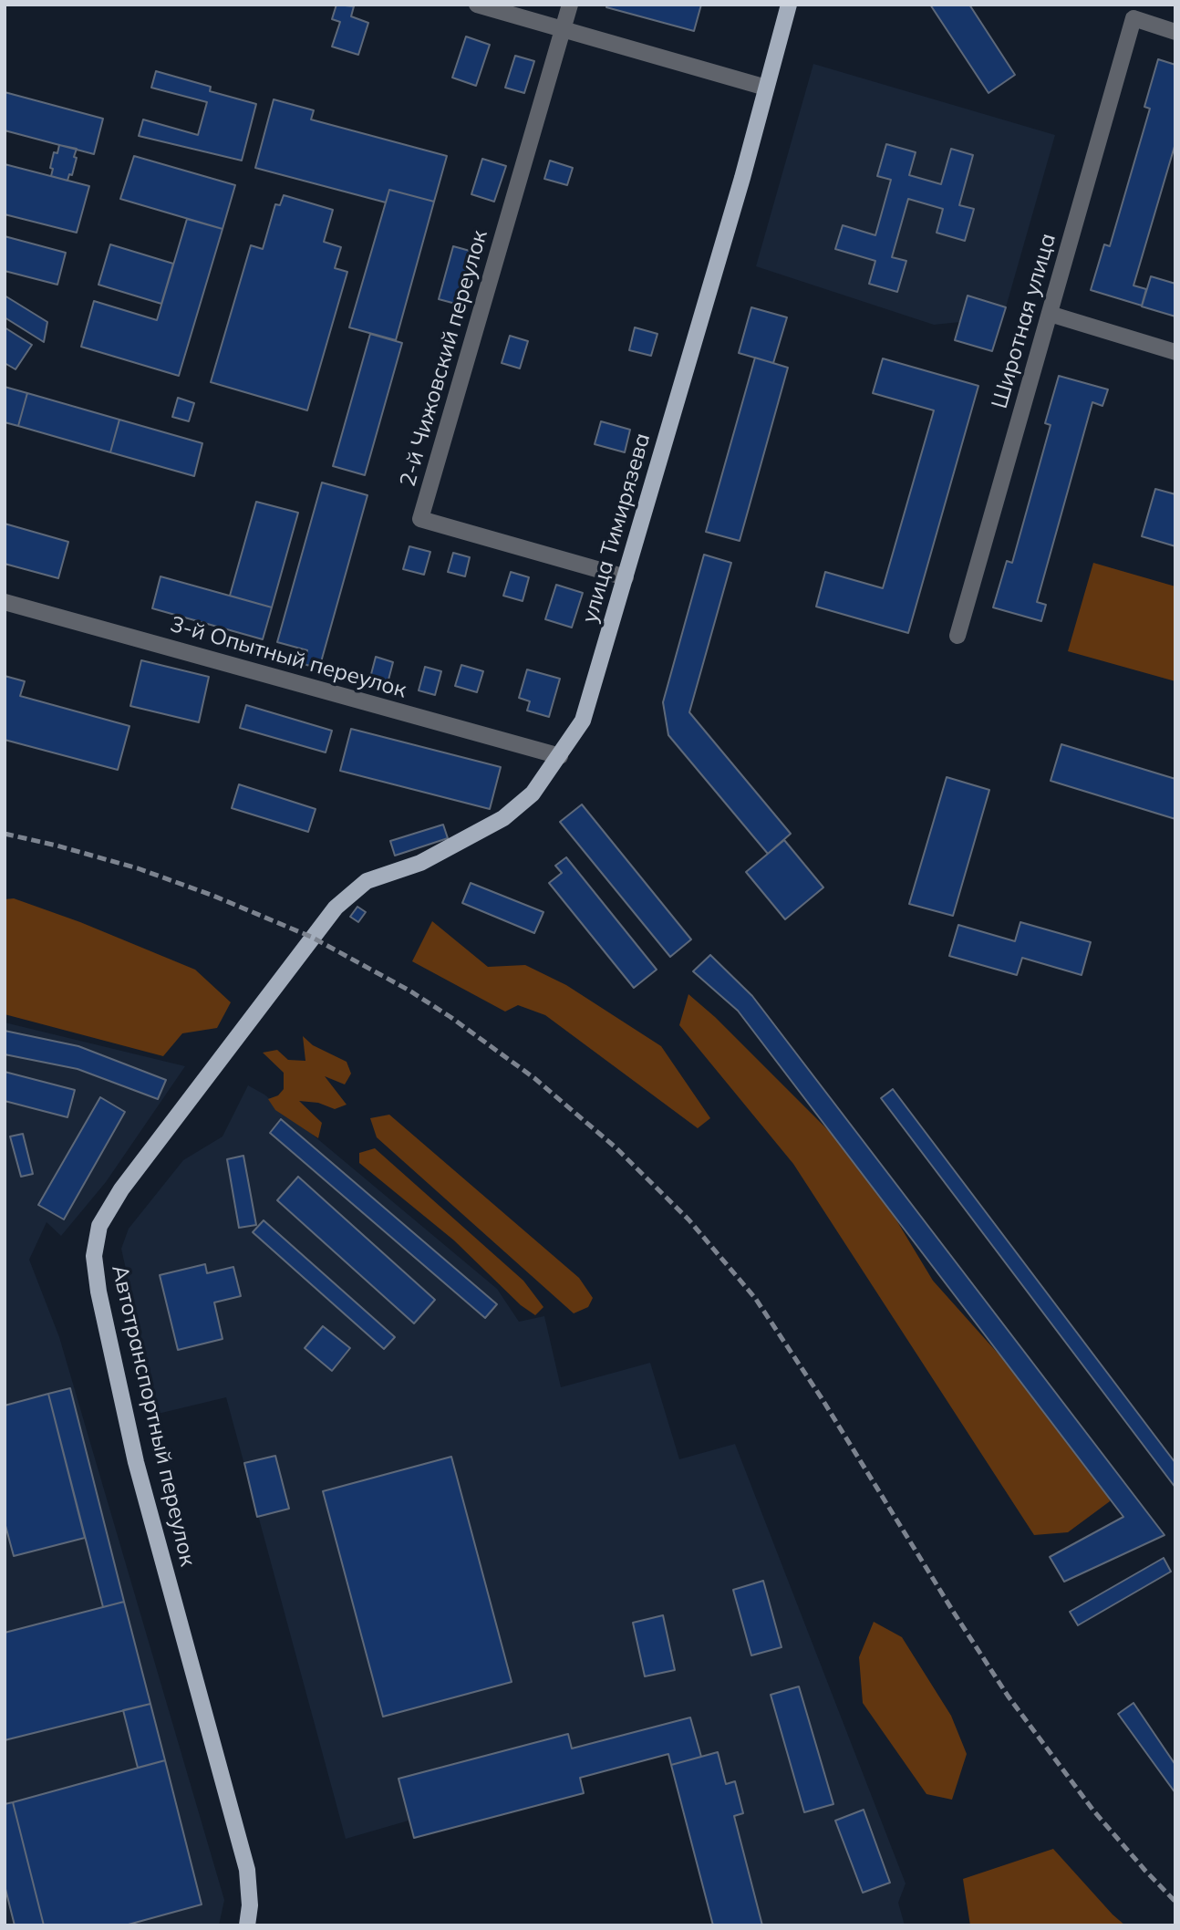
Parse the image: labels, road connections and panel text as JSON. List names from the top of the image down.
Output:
{
  "streets": {
    "main road": ["улица Тимирязева", "Автотранспортный переулок"],
    "street": ["Широтная улица", "2-й Чижовский переулок", "3-й Опытный переулок"]
  },
  "crossings": [
    ["2-й Чижовский переулок", "улица Тимирязева"],
    ["улица Тимирязева", "3-й Опытный переулок"],
    ["улица Тимирязева", "Автотранспортный переулок"]
  ]
}
